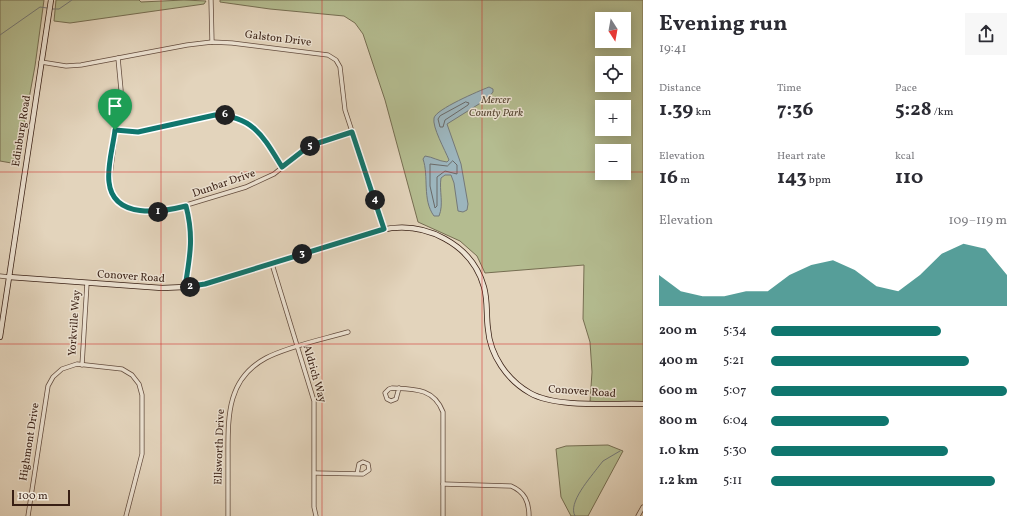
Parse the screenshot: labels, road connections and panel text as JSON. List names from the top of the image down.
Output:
{
  "streets": {
    "street": [
      "Galston Drive",
      "Edinburg Road",
      "Dunbar Drive",
      "Conover Road",
      "Yorkville Way",
      "Aldrich Way",
      "Highmont Drive",
      "Ellsworth Drive"
    ]
  },
  "crossings": [
    ["Galston Drive", "Edinburg Road"],
    ["Galston Drive", "Dunbar Drive"],
    ["Galston Drive", "Conover Road"],
    ["Edinburg Road", "Conover Road"],
    ["Conover Road", "Yorkville Way"],
    ["Conover Road", "Aldrich Way"],
    ["Yorkville Way", "Highmont Drive"],
    ["Aldrich Way", "Ellsworth Drive"]
  ],
  "parks": ["Mercer County Park"],
  "scale_bar": "100 m",
  "north": "bottom",
  "page": {
    "heading": ["Evening run", "19:41"],
    "map_buttons": ["+", "−"],
    "stats": [
      ["Distance", "1.39 km"],
      ["Time", "7:36"],
      ["Pace", "5:28 /km"],
      ["Elevation", "16 m"],
      ["Heart rate", "143 bpm"],
      ["kcal", "110"]
    ],
    "pins": [
      "6",
      "5",
      "4",
      "1",
      "3",
      "2"
    ],
    "chart": ["Elevation", "109–119 m"],
    "list": [
      {
        "name": "200 m",
        "note": "5:34"
      },
      {
        "name": "400 m",
        "note": "5:21"
      },
      {
        "name": "600 m",
        "note": "5:07"
      },
      {
        "name": "800 m",
        "note": "6:04"
      },
      {
        "name": "1.0 km",
        "note": "5:30"
      },
      {
        "name": "1.2 km",
        "note": "5:11"
      }
    ],
    "scale": "100 m"
  }
}
